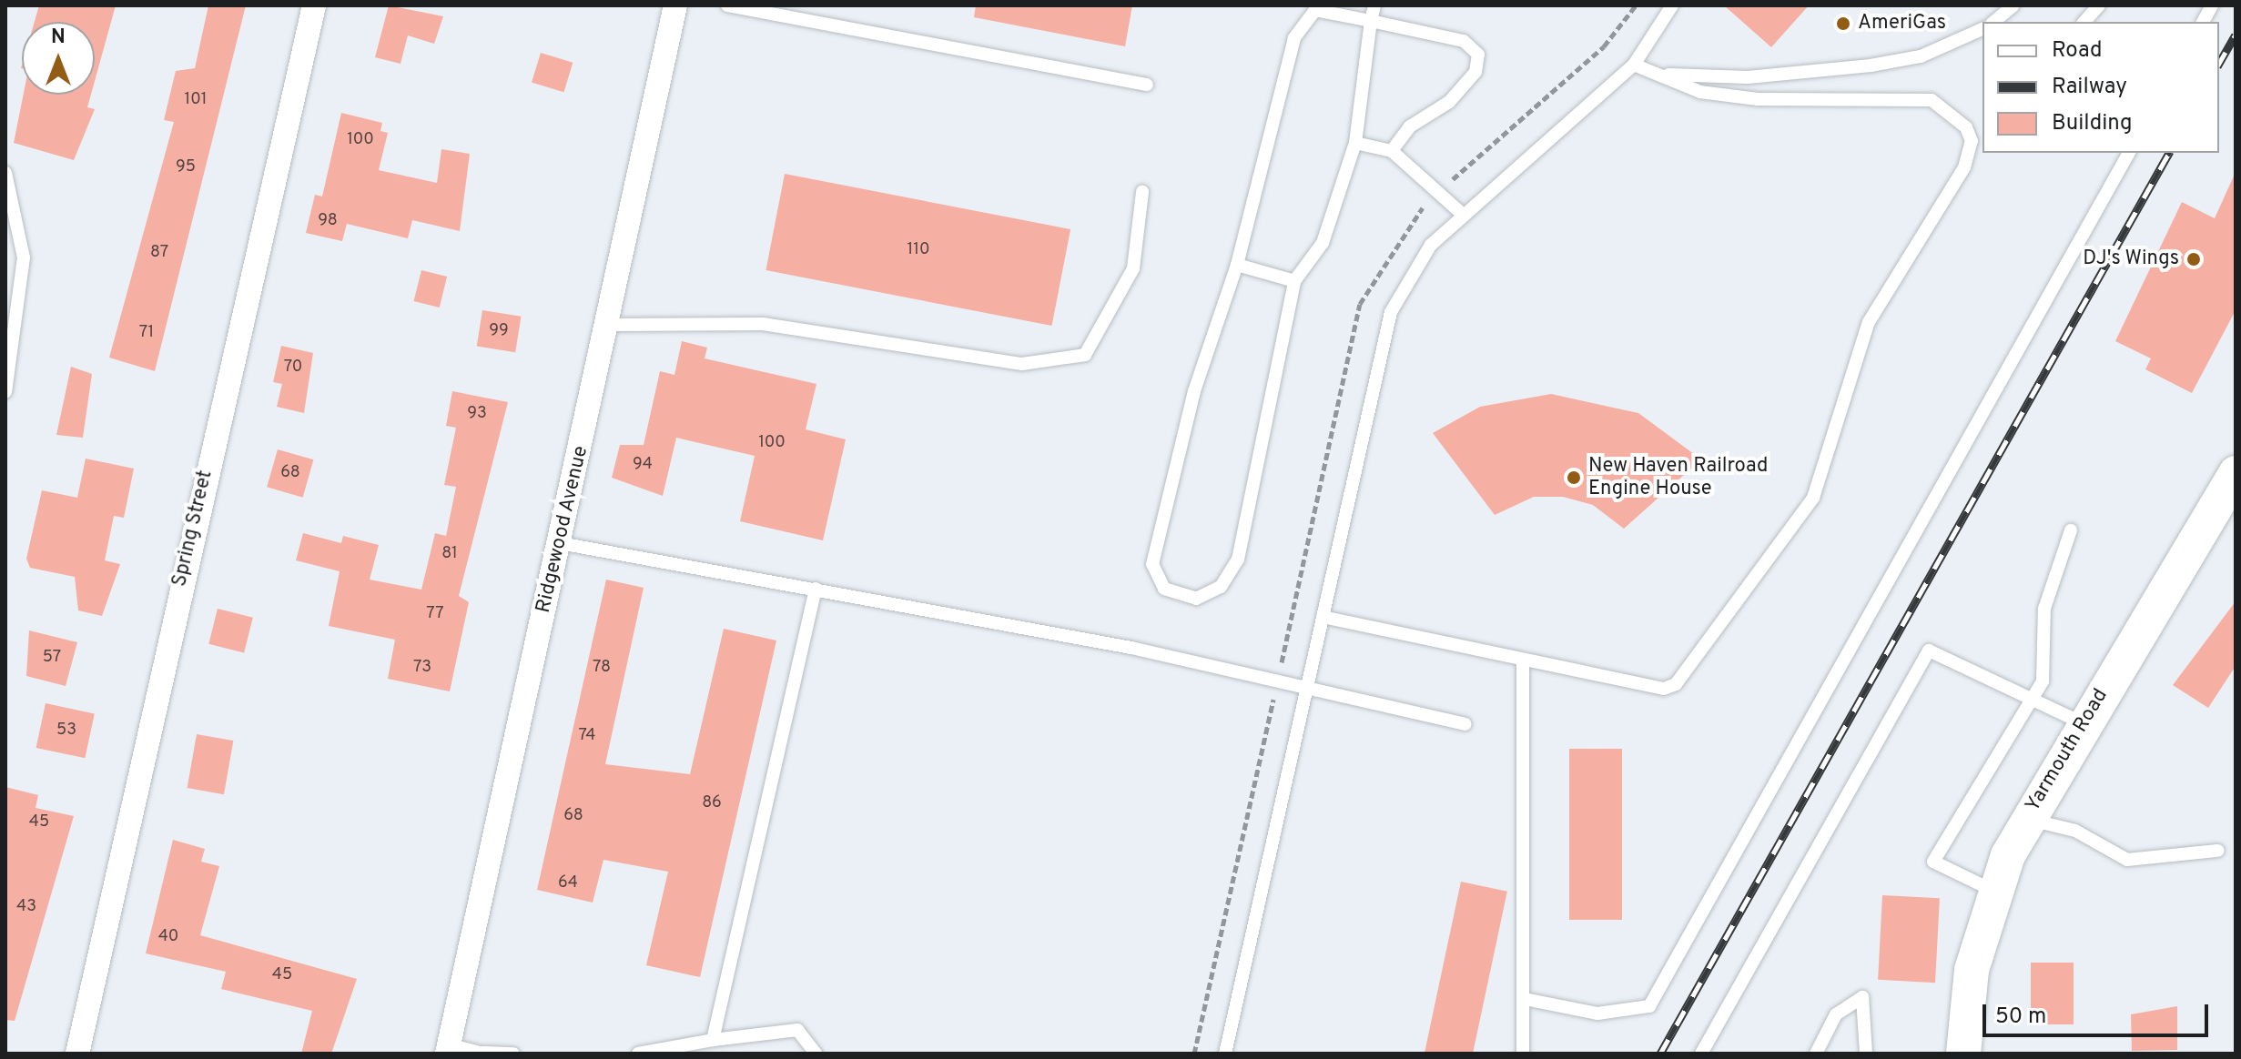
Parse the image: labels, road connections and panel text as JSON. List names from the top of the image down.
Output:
{
  "streets": {
    "main road": ["Yarmouth Road"],
    "street": ["Spring Street", "Ridgewood Avenue"]
  },
  "places": ["AmeriGas", "DJ's Wings", "New Haven Railroad Engine House"],
  "house_numbers": [
    "101",
    "100",
    "95",
    "98",
    "110",
    "87",
    "99",
    "71",
    "70",
    "93",
    "100",
    "94",
    "68",
    "81",
    "77",
    "57",
    "73",
    "78",
    "53",
    "74",
    "86",
    "68",
    "45",
    "64",
    "43",
    "40",
    "45"
  ],
  "legend": ["Road", "Railway", "Building"],
  "scale_bar": "50 m",
  "north": "top"
}
